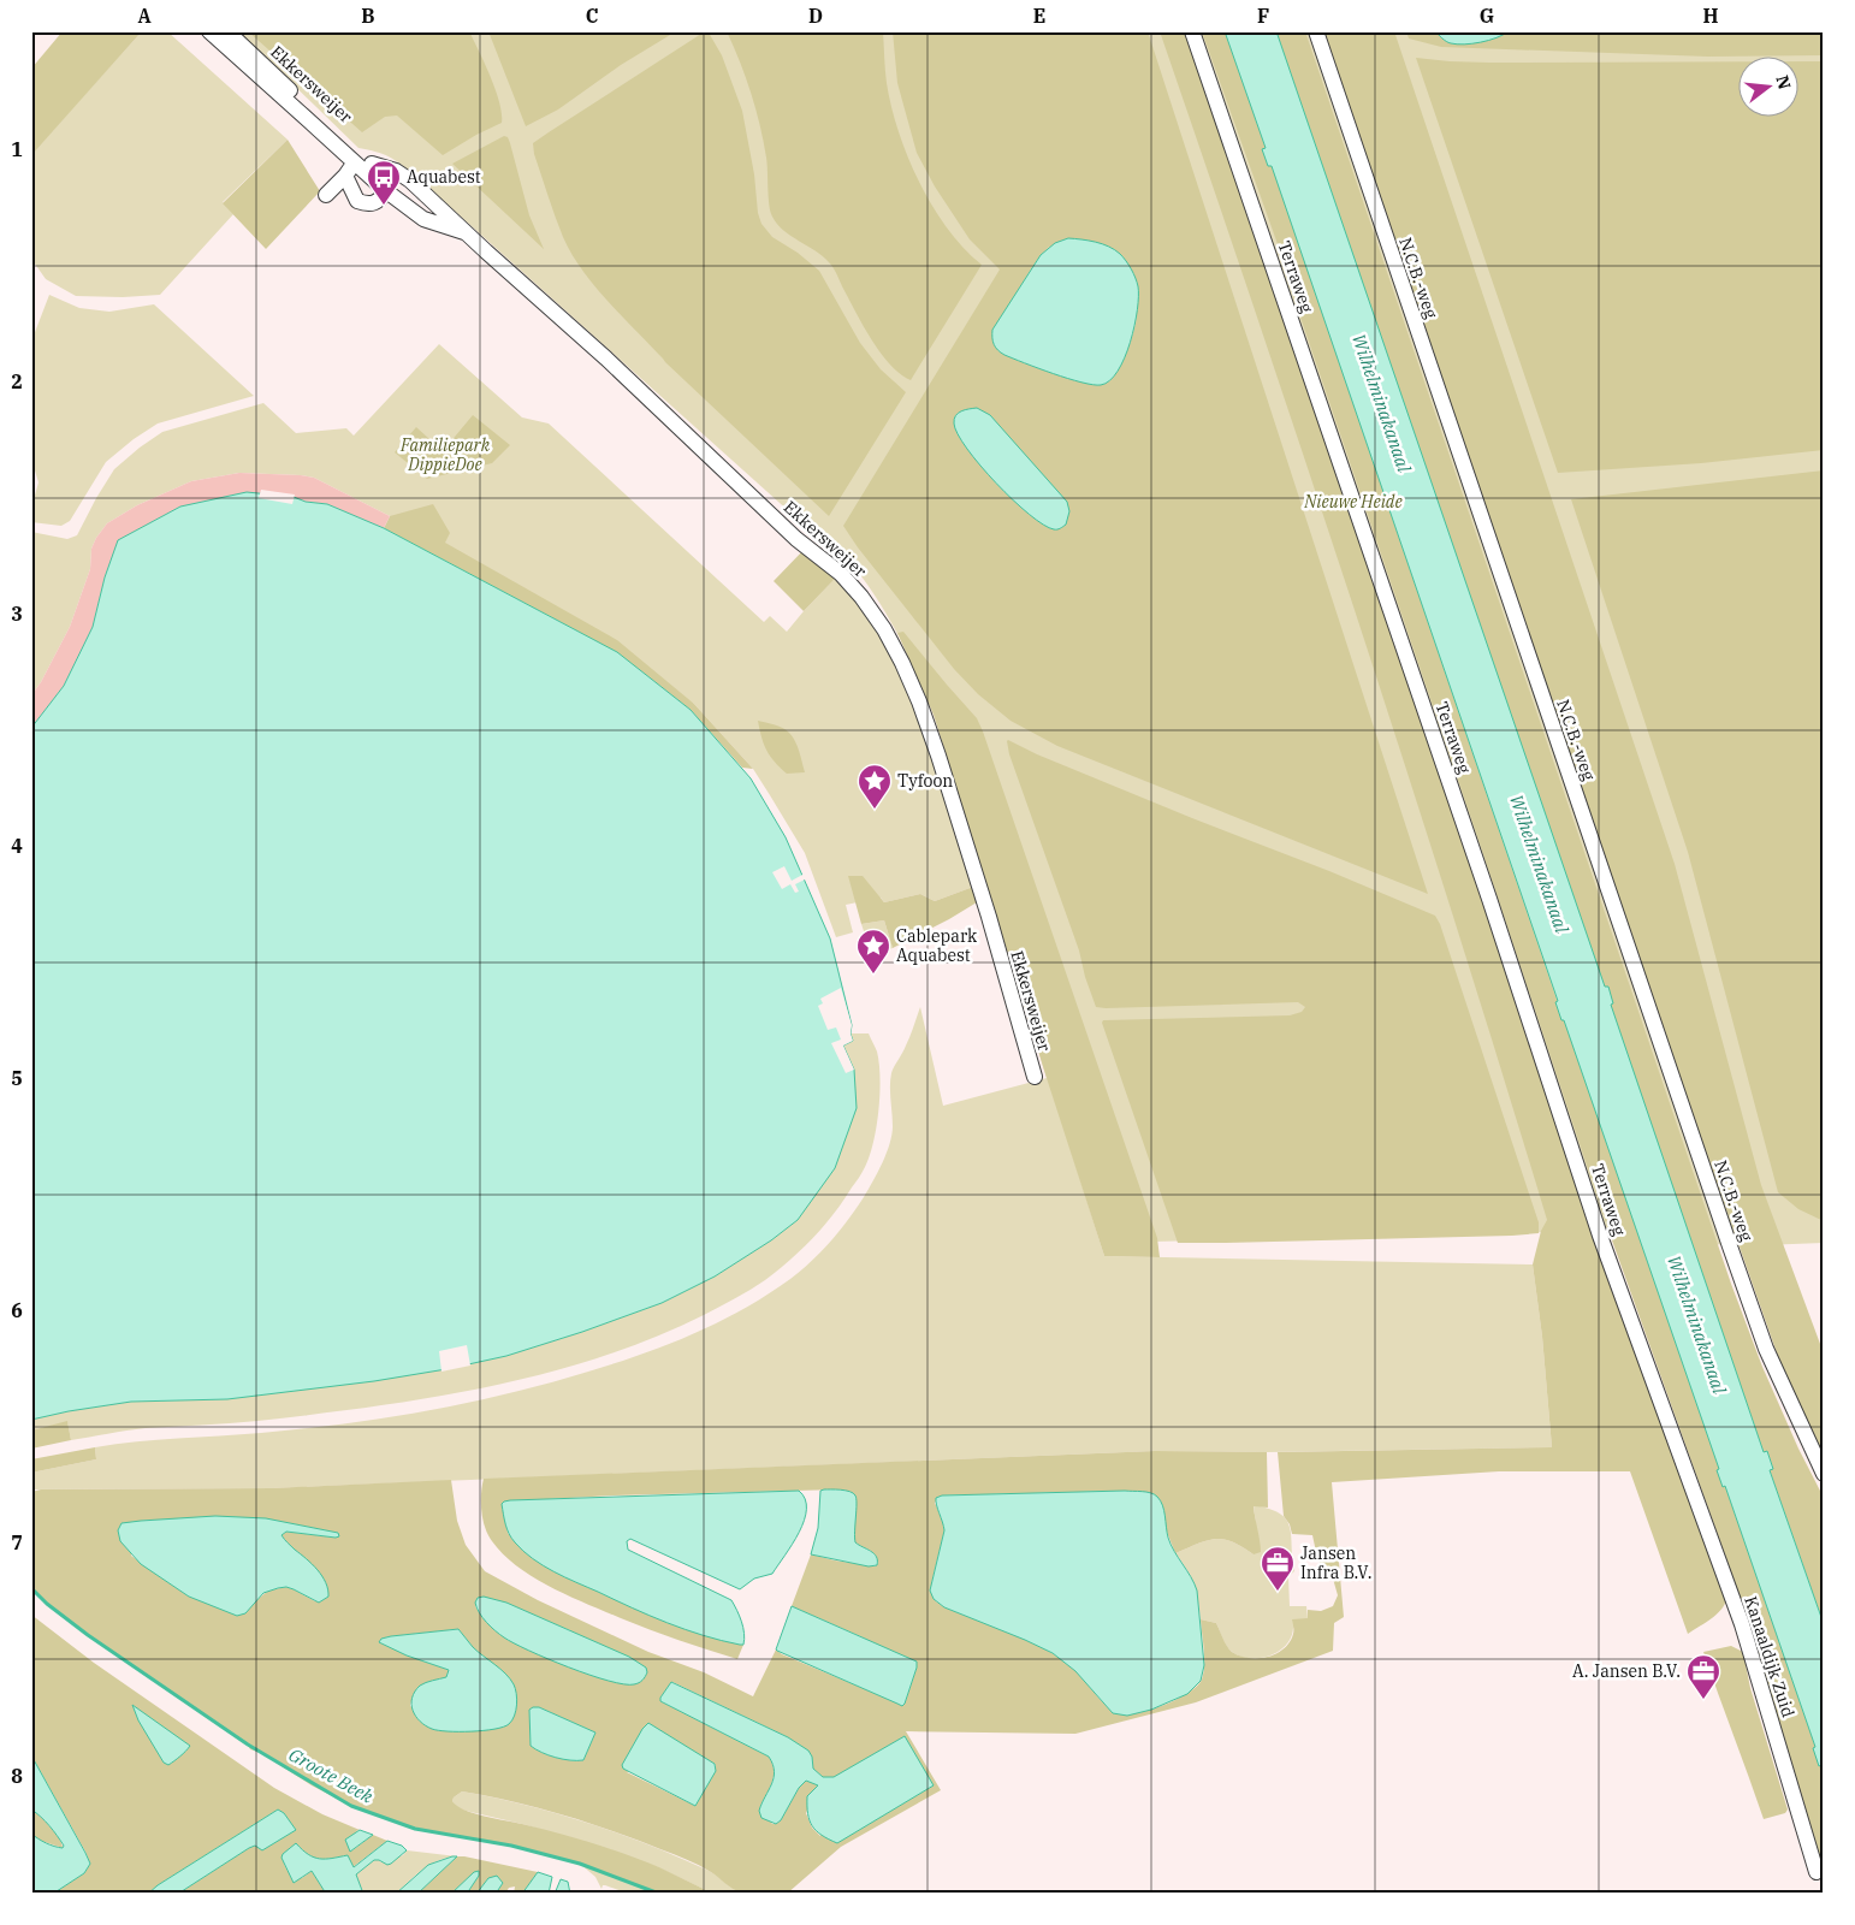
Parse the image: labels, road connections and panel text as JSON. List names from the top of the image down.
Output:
{
  "streets": {
    "street": [
      "Ekkersweijer",
      "Terraweg",
      "N.C.B.-weg",
      "Kanaaldijk Zuid"
    ]
  },
  "crossings": [
    ["Terraweg", "Kanaaldijk Zuid"]
  ],
  "water": ["Wilhelminakanaal", "Groote Beek"],
  "parks": ["Familiepark DippieDoe", "Nieuwe Heide"],
  "places": {
    "bus stop": ["Aquabest"],
    "place": ["Tyfoon", "Cablepark Aquabest"],
    "office": ["Jansen Infra B.V.", "A. Jansen B.V."]
  },
  "north": "right",
  "grid": {
    "columns": [
      "A",
      "B",
      "C",
      "D",
      "E",
      "F",
      "G",
      "H"
    ],
    "rows": [
      "1",
      "2",
      "3",
      "4",
      "5",
      "6",
      "7",
      "8"
    ]
  }
}
